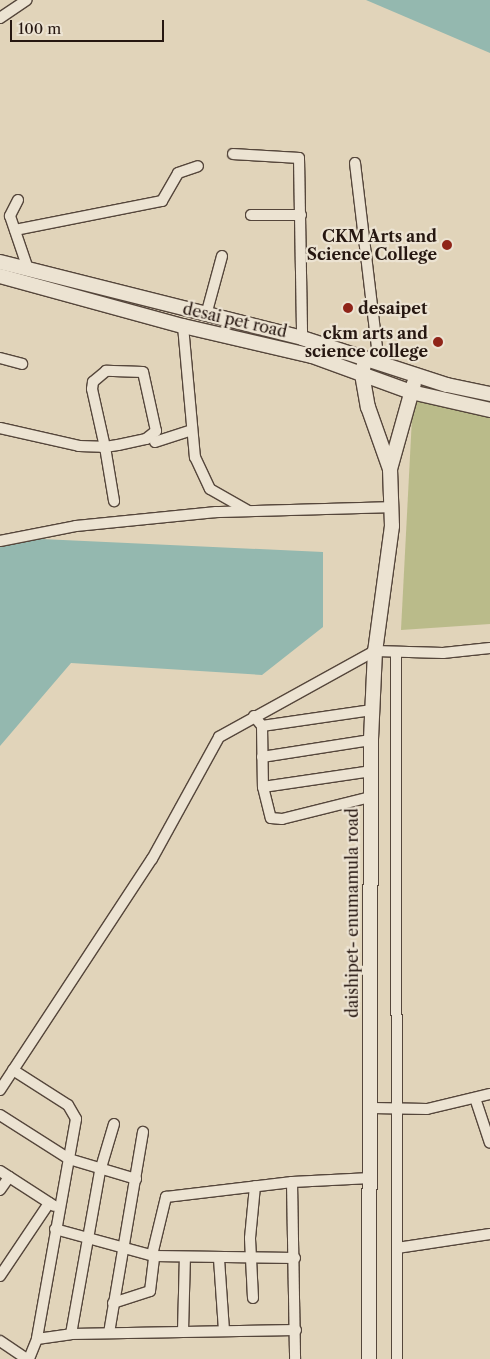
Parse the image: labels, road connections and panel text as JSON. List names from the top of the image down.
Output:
{
  "streets": {
    "street": ["desai pet road", "daishipet- enumamula road"]
  },
  "crossings": [
    ["desai pet road", "daishipet- enumamula road"]
  ],
  "places": ["CKM Arts and Science College", "desaipet", "ckm arts and science college"],
  "scale_bar": "100 m"
}
